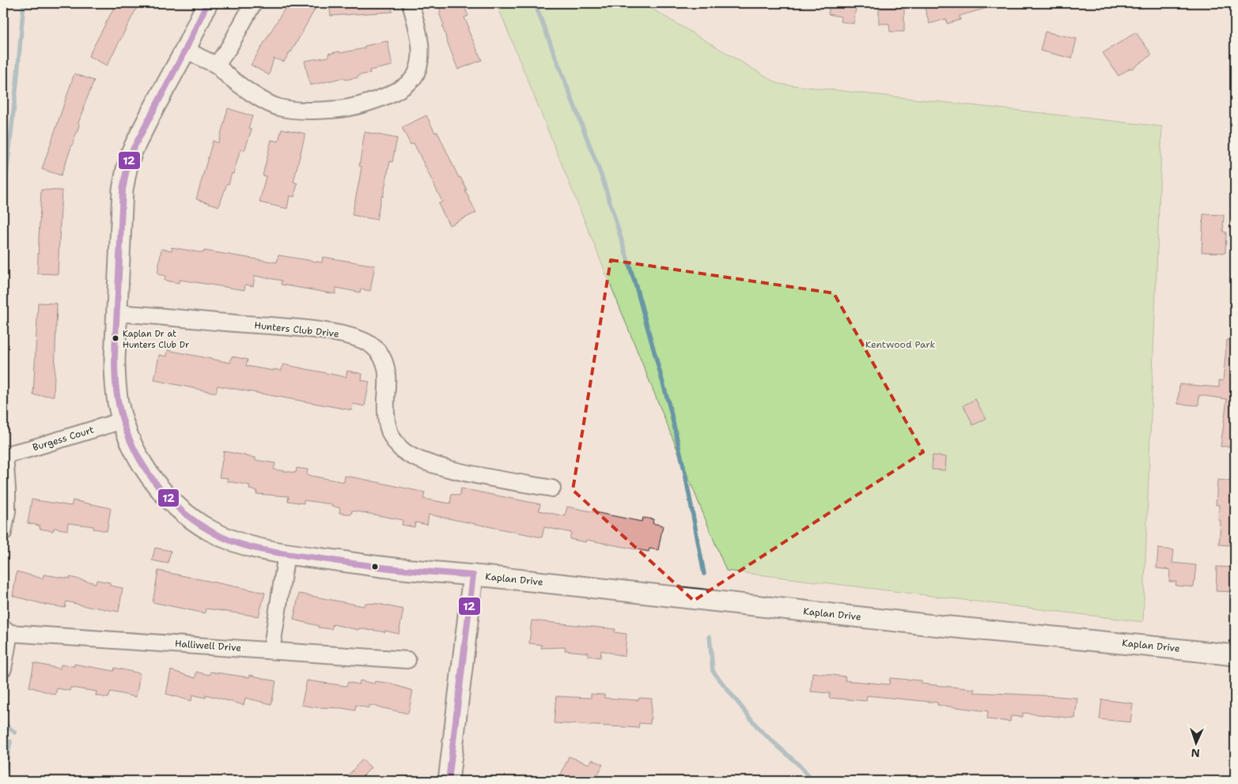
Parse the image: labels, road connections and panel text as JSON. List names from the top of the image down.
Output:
{
  "streets": {
    "street": [
      "Hunters Club Drive",
      "Burgess Court",
      "Kaplan Drive",
      "Halliwell Drive"
    ]
  },
  "crossings": [
    ["Hunters Club Drive", "Kaplan Drive"],
    ["Burgess Court", "Kaplan Drive"]
  ],
  "parks": ["Kentwood Park"],
  "places": ["Kaplan Dr at Hunters Club Dr"],
  "lines": ["transit line 12"],
  "north": "bottom"
}
